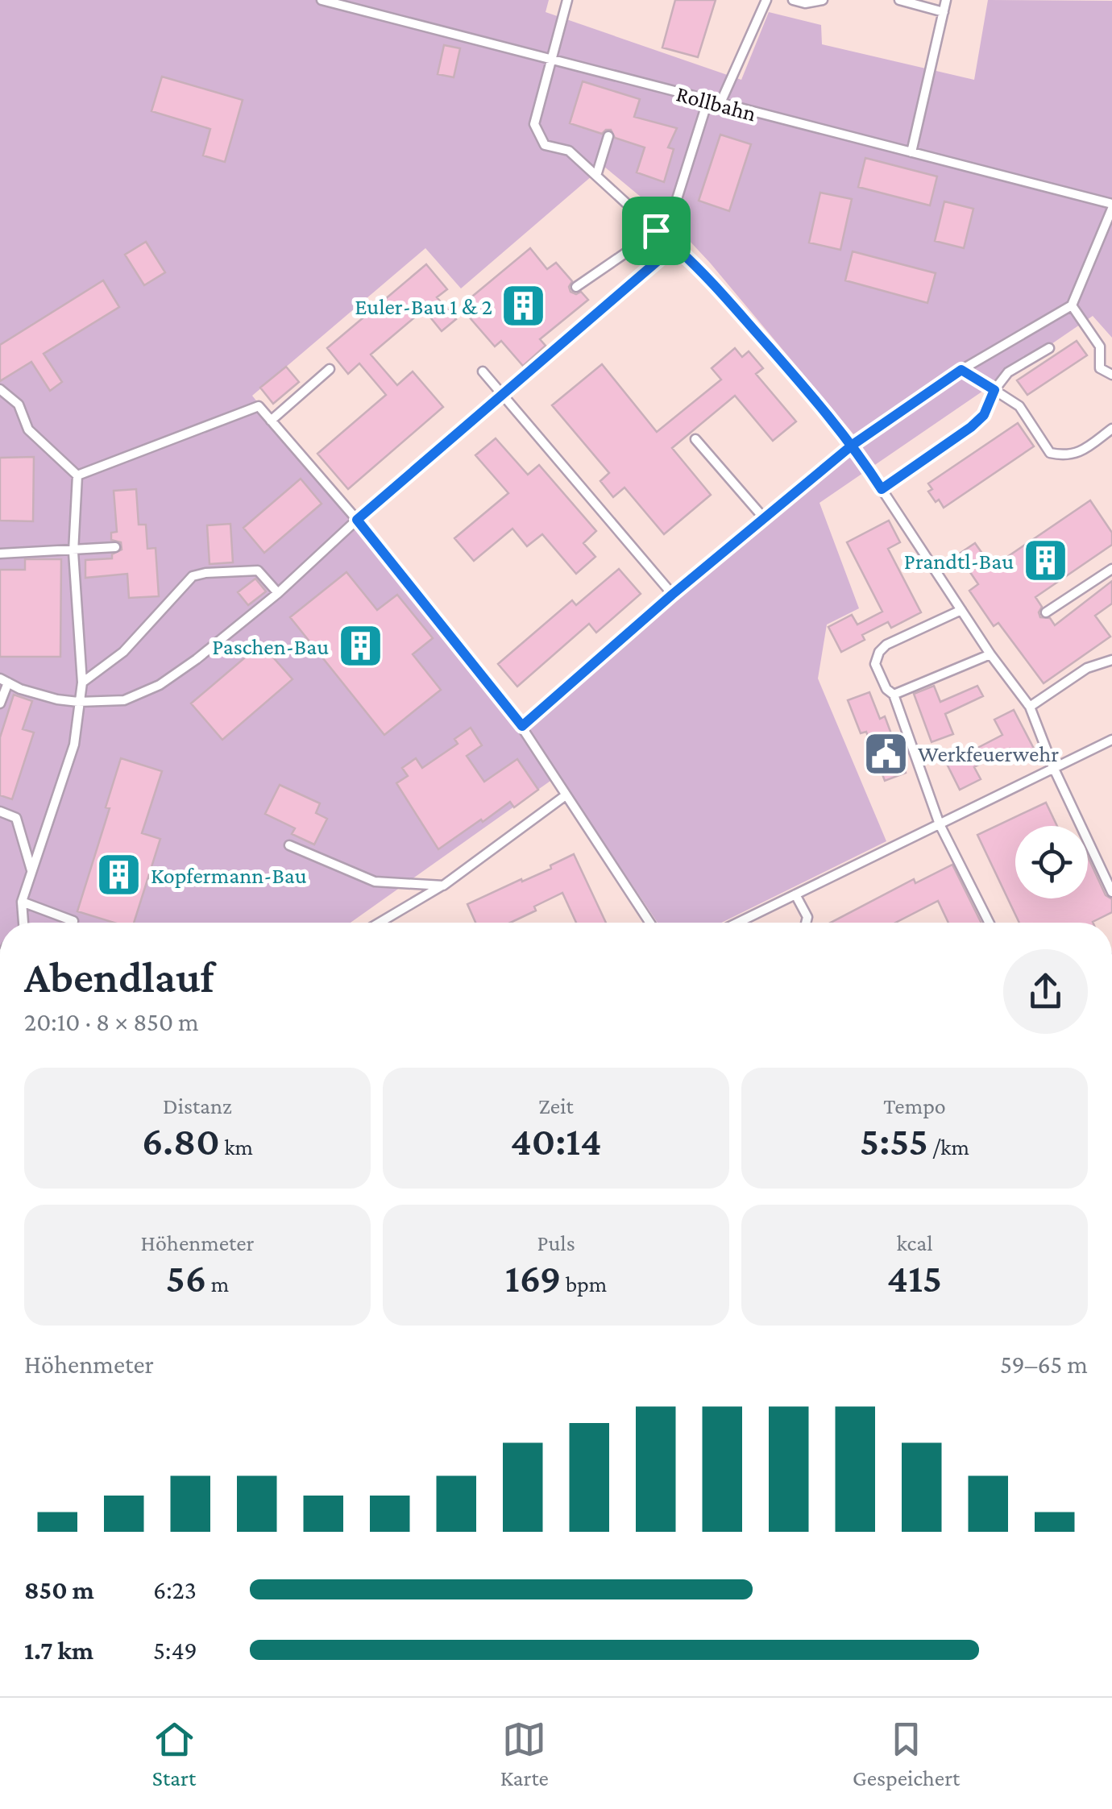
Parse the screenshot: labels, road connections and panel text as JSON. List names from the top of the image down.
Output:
{
  "streets": {
    "lane": ["Rollbahn"]
  },
  "places": {
    "building": [
      "Euler-Bau 1 & 2",
      "Prandtl-Bau",
      "Paschen-Bau",
      "Kopfermann-Bau"
    ],
    "public building": ["Werkfeuerwehr"]
  },
  "page": {
    "heading": ["Abendlauf", "20:10 · 8 × 850 m"],
    "stats": [
      ["Distanz", "6.80 km"],
      ["Zeit", "40:14"],
      ["Tempo", "5:55 /km"],
      ["Höhenmeter", "56 m"],
      ["Puls", "169 bpm"],
      ["kcal", "415"]
    ],
    "chart": ["Höhenmeter", "59–65 m"],
    "list": [
      {
        "name": "850 m",
        "note": "6:23"
      },
      {
        "name": "1.7 km",
        "note": "5:49"
      }
    ],
    "tabs": ["Start", "Karte", "Gespeichert"]
  }
}
